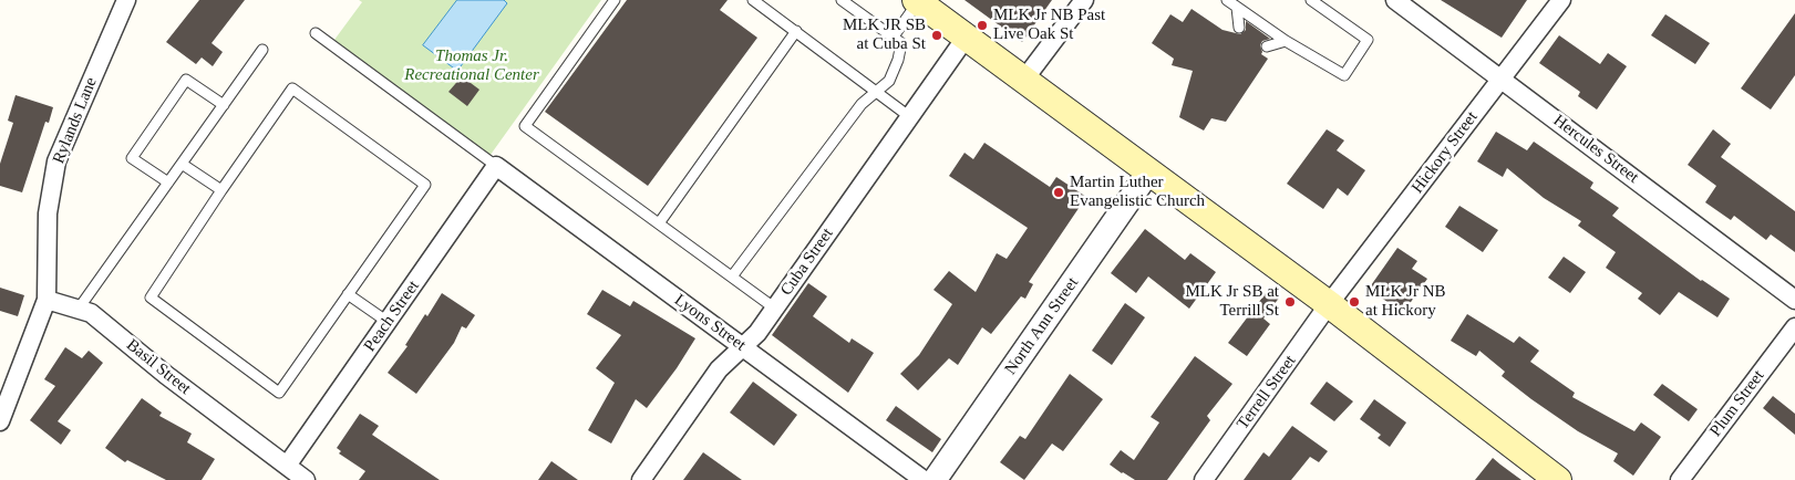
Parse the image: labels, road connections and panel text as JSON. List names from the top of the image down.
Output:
{
  "streets": {
    "street": [
      "Rylands Lane",
      "Hercules Street",
      "Hickory Street",
      "Cuba Street",
      "Peach Street",
      "Lyons Street",
      "North Ann Street",
      "Basil Street",
      "Terrell Street",
      "Plum Street"
    ]
  },
  "crossings": [
    ["Rylands Lane", "Basil Street"],
    ["Hercules Street", "Hickory Street"],
    ["Hickory Street", "Terrell Street"],
    ["Cuba Street", "Lyons Street"],
    ["Peach Street", "Lyons Street"],
    ["Peach Street", "Basil Street"]
  ],
  "parks": ["Thomas Jr. Recreational Center"],
  "places": [
    "MLK Jr NB Past Live Oak St",
    "MLK JR SB at Cuba St",
    "Martin Luther Evangelistic Church",
    "MLK Jr SB at Terrill St",
    "MLK Jr NB at Hickory"
  ]
}
